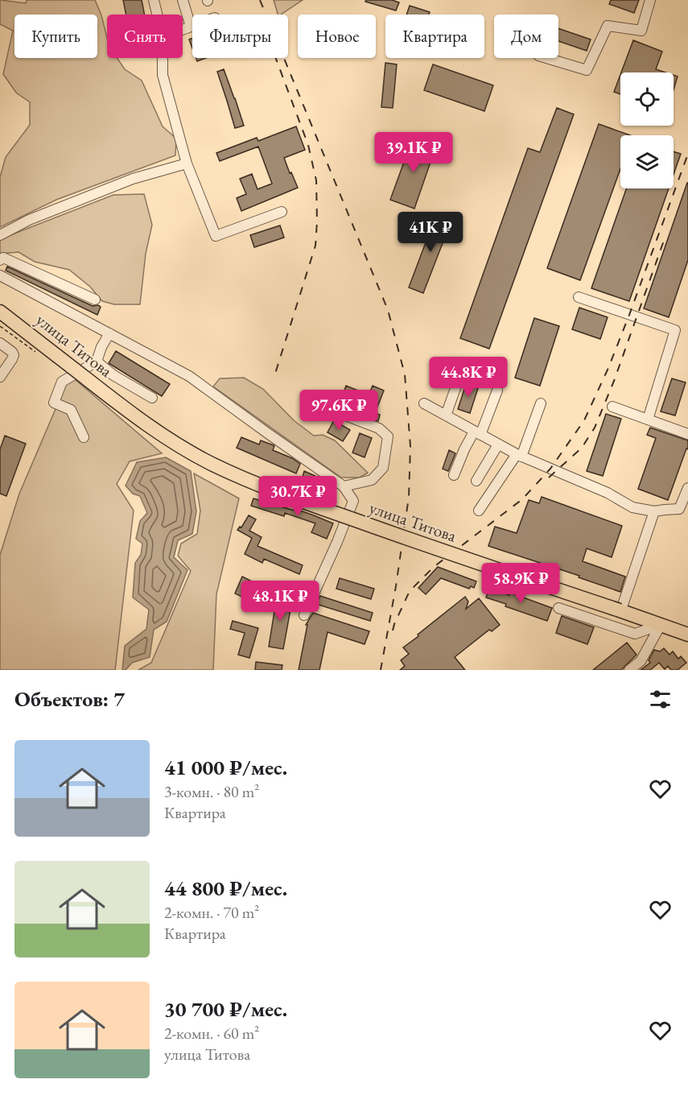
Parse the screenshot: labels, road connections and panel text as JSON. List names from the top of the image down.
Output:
{
  "streets": {
    "main road": ["улица Титова"]
  },
  "page": {
    "chip": [
      "Купить",
      "Снять",
      "Фильтры",
      "Новое",
      "Квартира",
      "Дом"
    ],
    "price": [
      "39.1K ₽",
      "41K ₽",
      "44.8K ₽",
      "97.6K ₽",
      "30.7K ₽",
      "58.9K ₽",
      "48.1K ₽"
    ],
    "heading": "Объектов: 7",
    "list": [
      {
        "name": "41 000 ₽/мес.",
        "note": "3-комн. · 80 m² · Квартира"
      },
      {
        "name": "44 800 ₽/мес.",
        "note": "2-комн. · 70 m² · Квартира"
      },
      {
        "name": "30 700 ₽/мес.",
        "note": "2-комн. · 60 m² · улица Титова"
      }
    ]
  }
}
